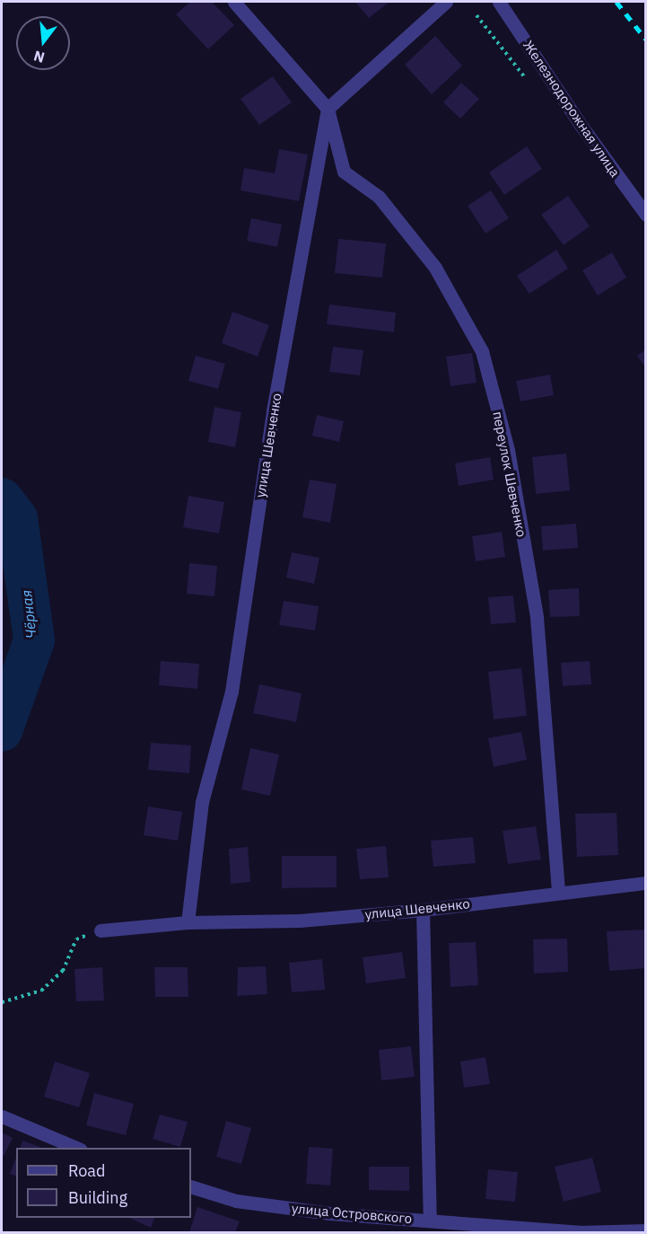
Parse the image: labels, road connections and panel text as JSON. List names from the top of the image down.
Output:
{
  "streets": {
    "street": [
      "Железнодорожная улица",
      "улица Шевченко",
      "переулок Шевченко",
      "улица Островского"
    ]
  },
  "crossings": [
    ["улица Шевченко", "переулок Шевченко"]
  ],
  "water": ["Чёрная"],
  "legend": ["Road", "Building"],
  "north": "bottom"
}
